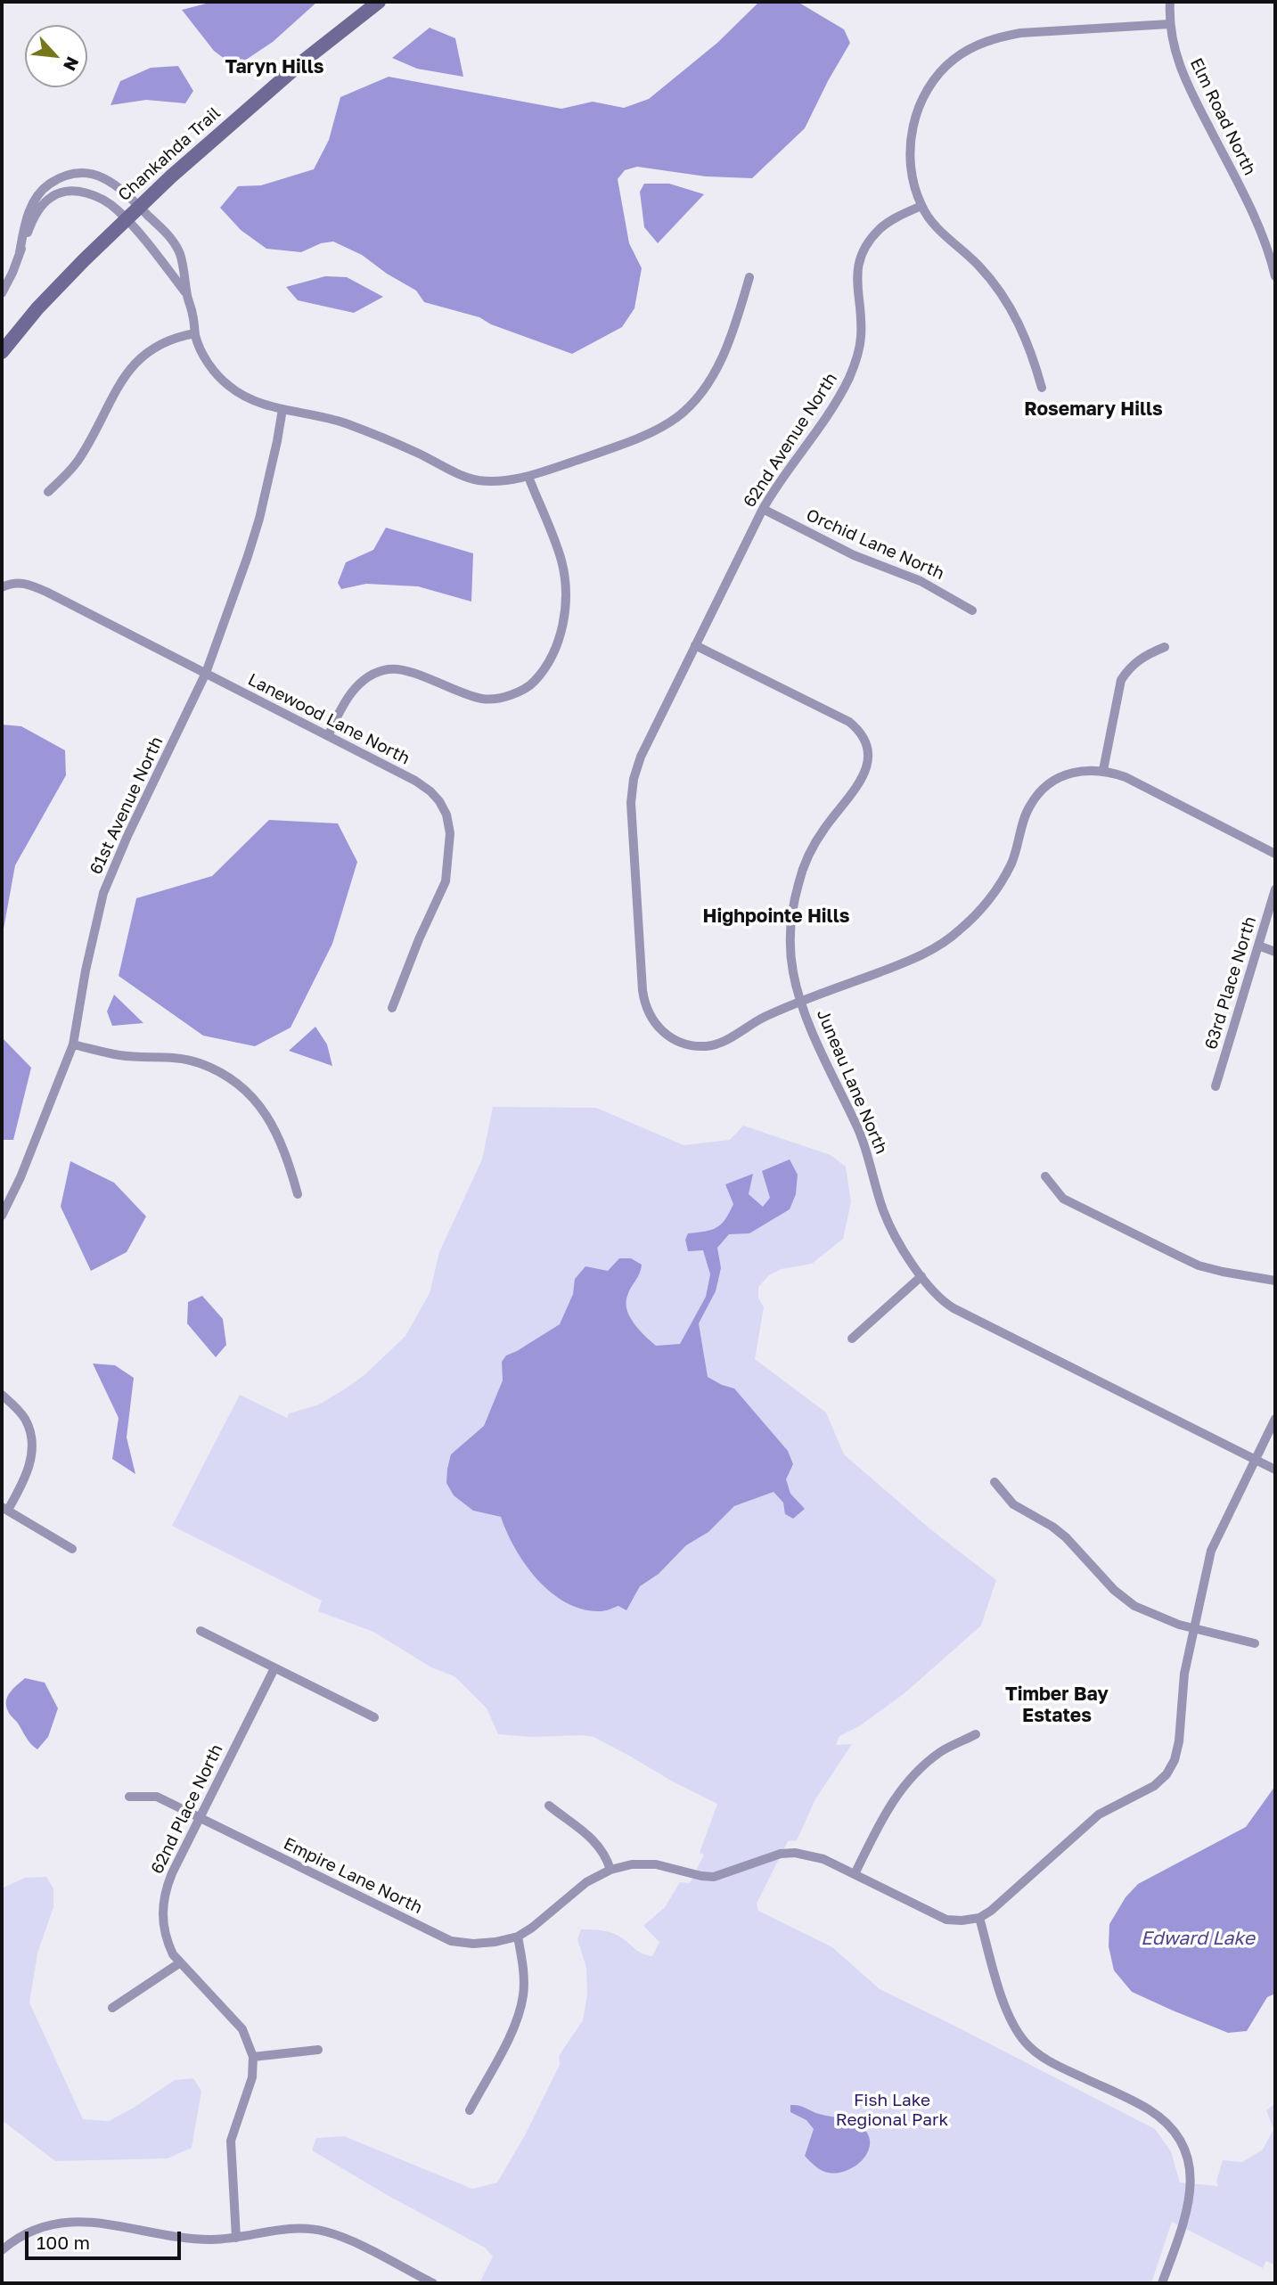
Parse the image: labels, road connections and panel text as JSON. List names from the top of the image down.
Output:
{
  "streets": {
    "street": [
      "Elm Road North",
      "Chankahda Trail",
      "62nd Avenue North",
      "Orchid Lane North",
      "Lanewood Lane North",
      "61st Avenue North",
      "63rd Place North",
      "Juneau Lane North",
      "62nd Place North",
      "Empire Lane North"
    ]
  },
  "crossings": [
    ["62nd Avenue North", "Orchid Lane North"],
    ["62nd Avenue North", "Juneau Lane North"],
    ["Lanewood Lane North", "61st Avenue North"],
    ["62nd Place North", "Empire Lane North"]
  ],
  "districts": [
    "Taryn Hills",
    "Rosemary Hills",
    "Highpointe Hills",
    "Timber Bay Estates"
  ],
  "water": ["Edward Lake"],
  "parks": ["Fish Lake Regional Park"],
  "scale_bar": "100 m",
  "north": "bottom right"
}
